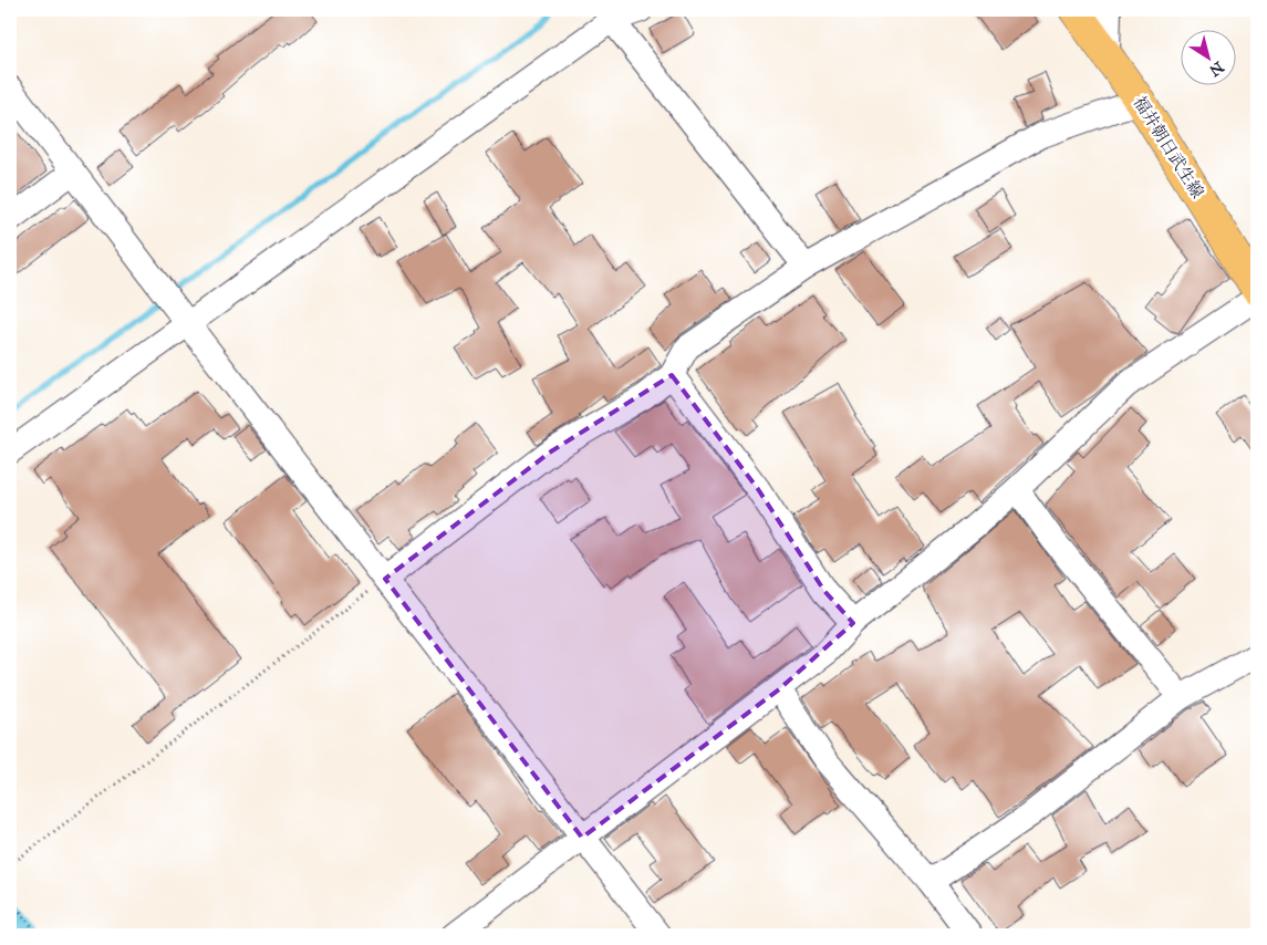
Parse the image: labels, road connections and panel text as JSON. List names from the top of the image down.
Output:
{
  "streets": {
    "main road": ["福井朝日武生線"]
  },
  "north": "bottom right"
}
